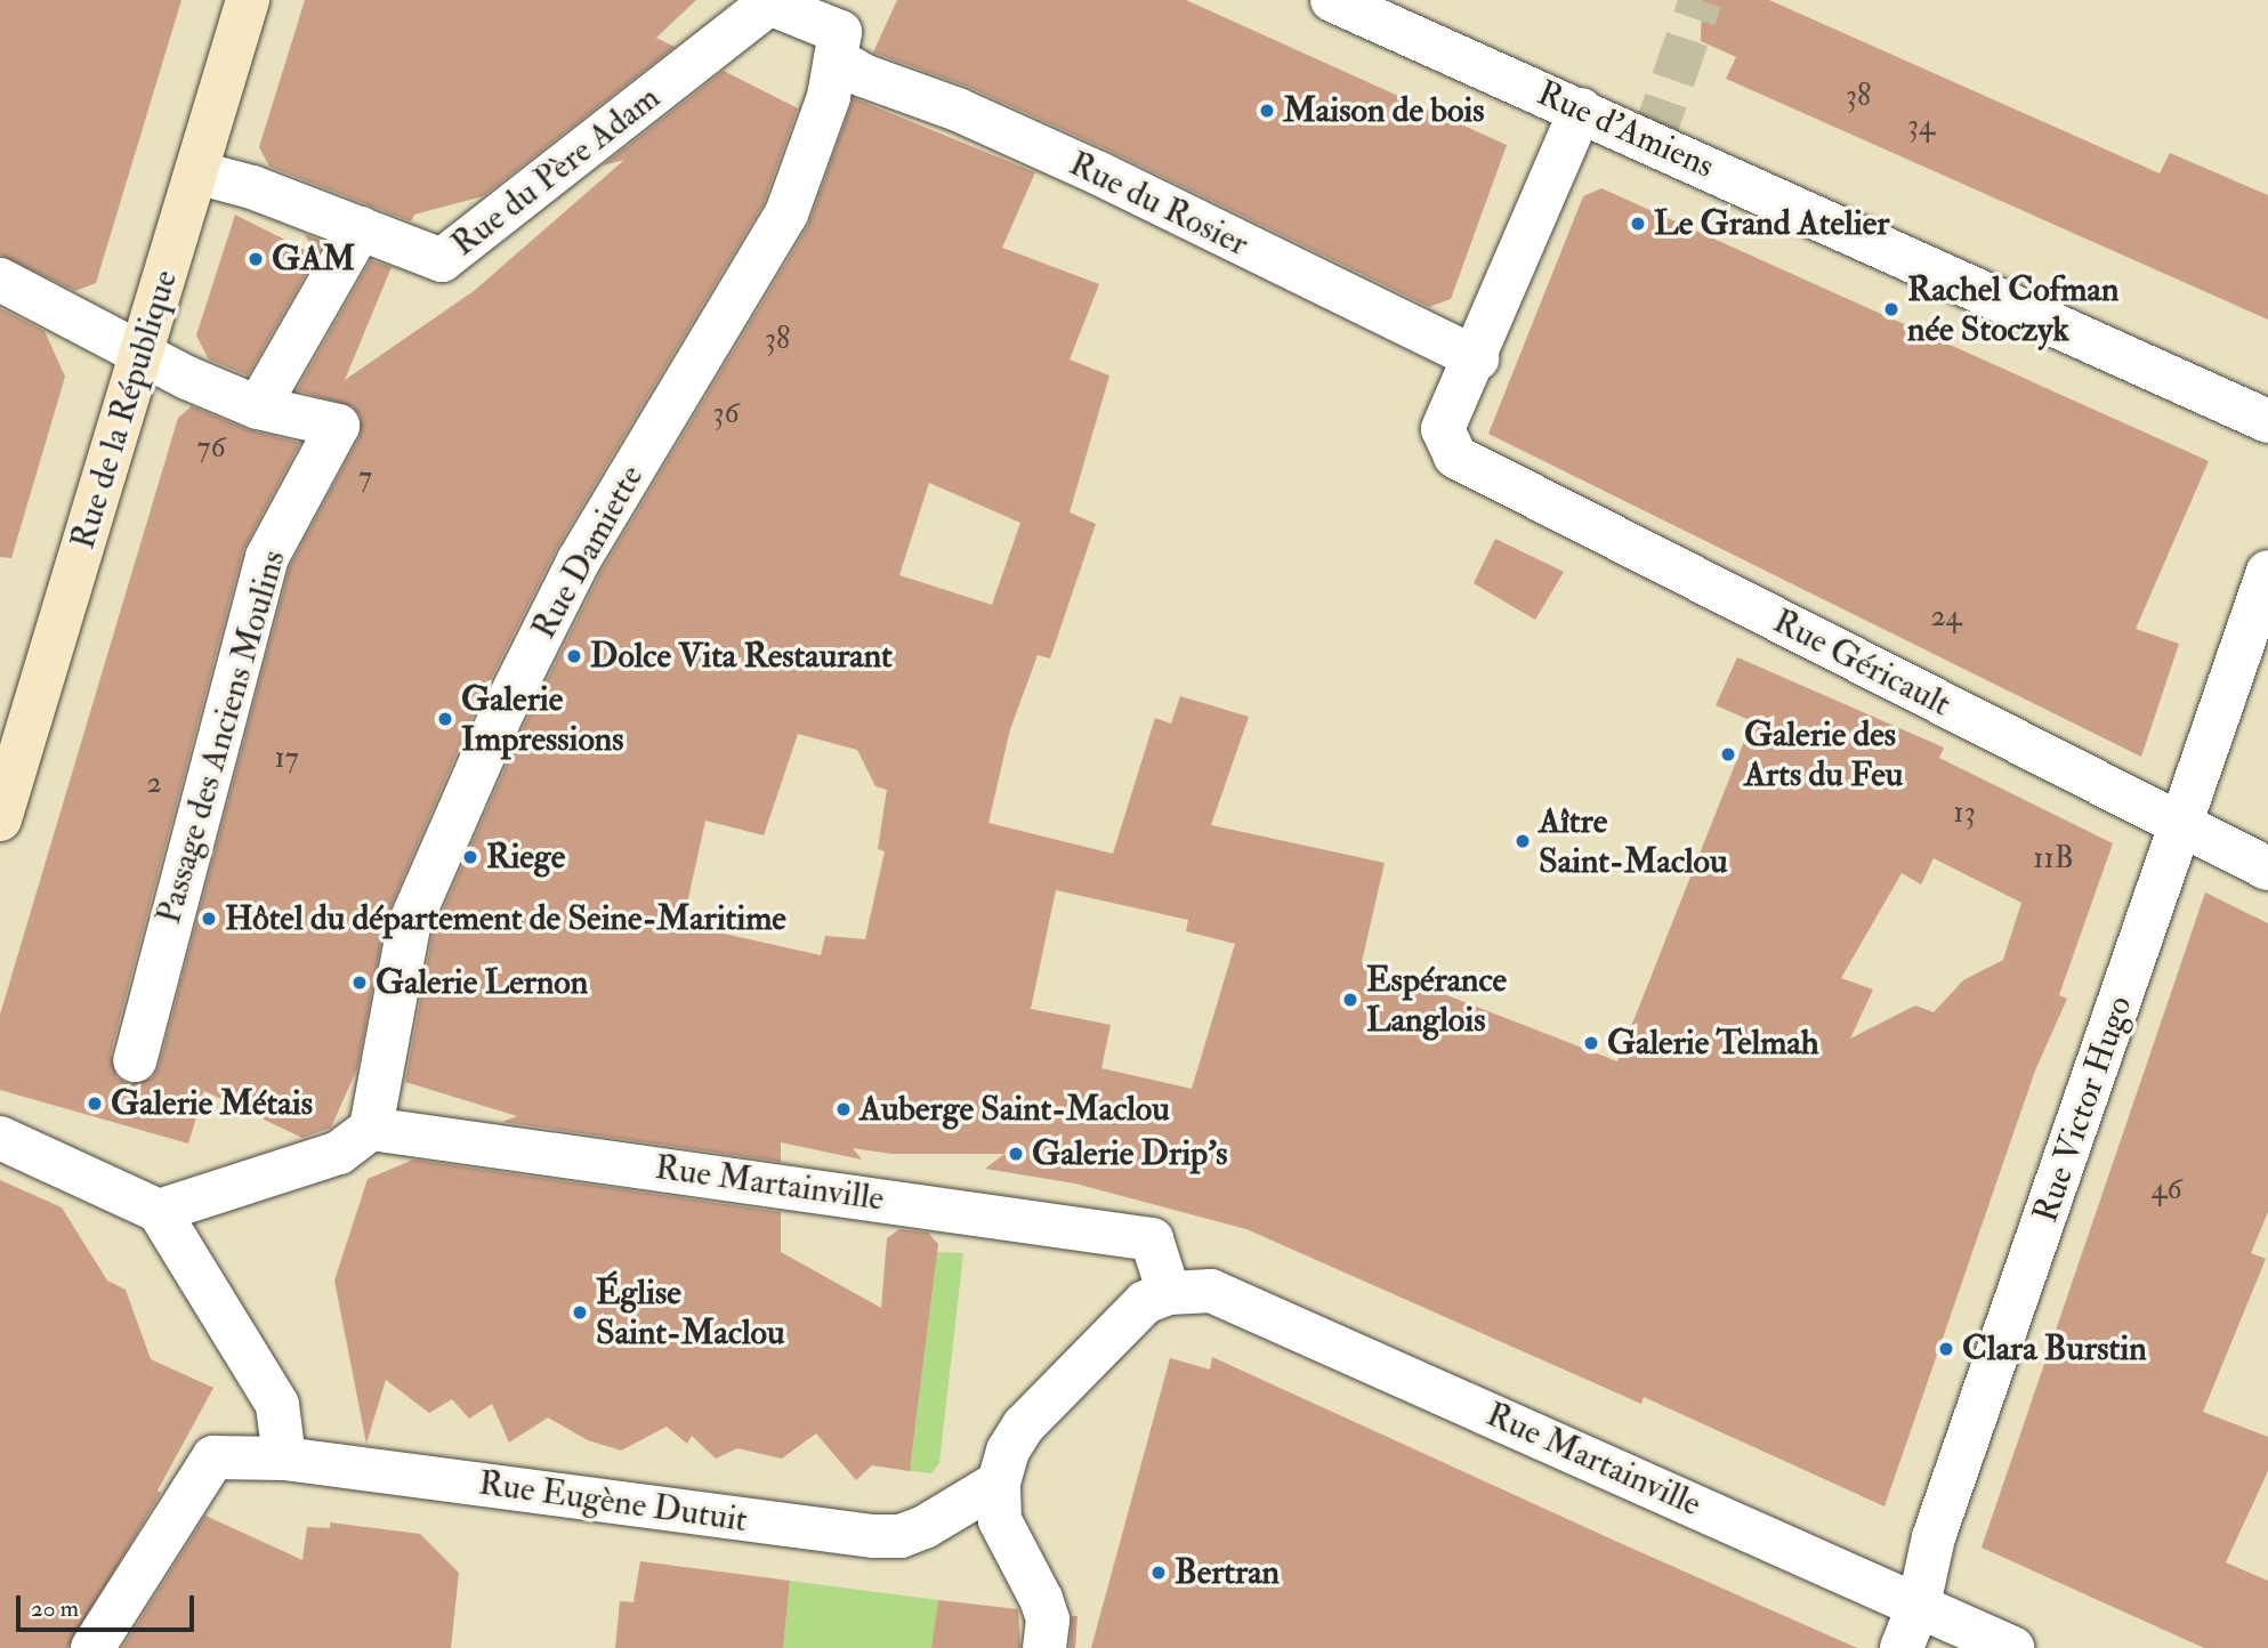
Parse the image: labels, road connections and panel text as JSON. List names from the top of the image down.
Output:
{
  "streets": {
    "street": [
      "Rue d'Amiens",
      "Rue du Père Adam",
      "Rue du Rosier",
      "Rue de la République",
      "Rue Damiette",
      "Rue Géricault",
      "Passage des Anciens Moulins",
      "Rue Victor Hugo",
      "Rue Martainville",
      "Rue Eugène Dutuit"
    ]
  },
  "crossings": [
    ["Rue du Père Adam", "Rue de la République"],
    ["Rue du Père Adam", "Rue Damiette"],
    ["Rue du Rosier", "Rue Damiette"],
    ["Rue du Rosier", "Rue Géricault"],
    ["Rue Damiette", "Rue Martainville"],
    ["Rue Géricault", "Rue Victor Hugo"],
    ["Rue Victor Hugo", "Rue Martainville"]
  ],
  "places": [
    "Maison de bois",
    "Le Grand Atelier",
    "GAM",
    "Rachel Cofman née Stoczyk",
    "Dolce Vita Restaurant",
    "Galerie Impressions",
    "Galerie des Arts du Feu",
    "Aître Saint-Maclou",
    "Riege",
    "Hôtel du département de Seine-Maritime",
    "Galerie Lernon",
    "Espérance Langlois",
    "Galerie Telmah",
    "Galerie Métais",
    "Auberge Saint-Maclou",
    "Galerie Drip's",
    "Église Saint-Maclou",
    "Clara Burstin",
    "Bertran"
  ],
  "house_numbers": [
    "38",
    "34",
    "38",
    "36",
    "76",
    "7",
    "24",
    "17",
    "2",
    "13",
    "11B",
    "46"
  ],
  "scale_bar": "20 m"
}
